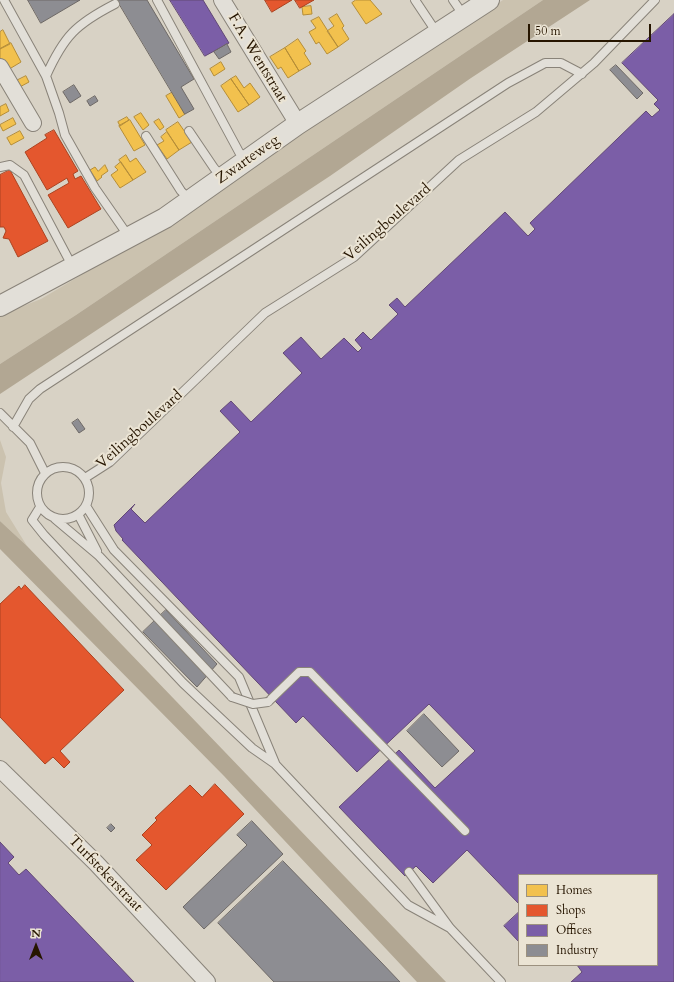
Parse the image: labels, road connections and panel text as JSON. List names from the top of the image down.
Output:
{
  "streets": {
    "street": ["F.A. Wentstraat", "Zwarteweg", "Turfstekerstraat"],
    "lane": ["Veilingboulevard"]
  },
  "crossings": [
    ["F.A. Wentstraat", "Zwarteweg"]
  ],
  "legend": [
    "Homes",
    "Shops",
    "Offices",
    "Industry"
  ],
  "scale_bar": "50 m",
  "north": "top"
}
